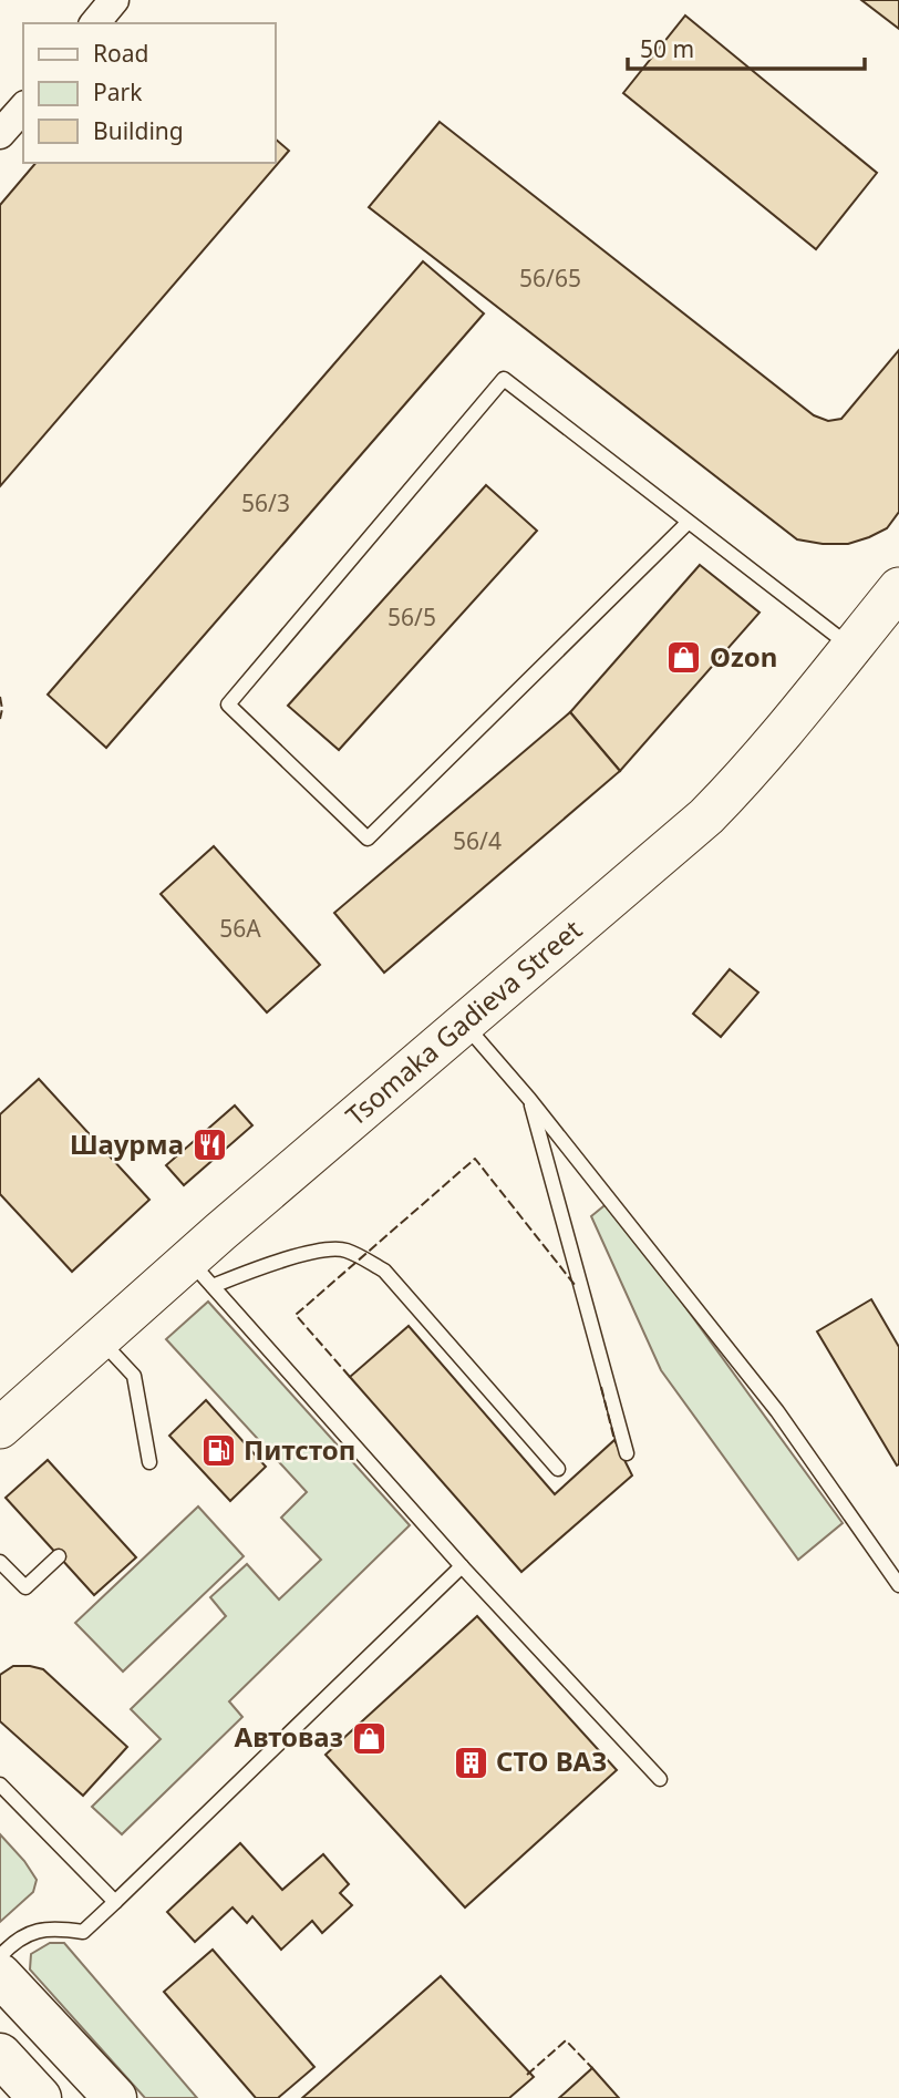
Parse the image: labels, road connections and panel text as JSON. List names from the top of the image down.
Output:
{
  "streets": {
    "main road": ["Tsomaka Gadieva Street"]
  },
  "places": {
    "shop": ["Ozon", "Автоваз"],
    "restaurant": ["Шаурма"],
    "fuel station": ["Питстоп"],
    "building": ["СТО ВАЗ"]
  },
  "house_numbers": [
    "56/65",
    "56/3",
    "56/5",
    "56/4",
    "56А"
  ],
  "legend": ["Road", "Park", "Building"],
  "scale_bar": "50 m"
}
